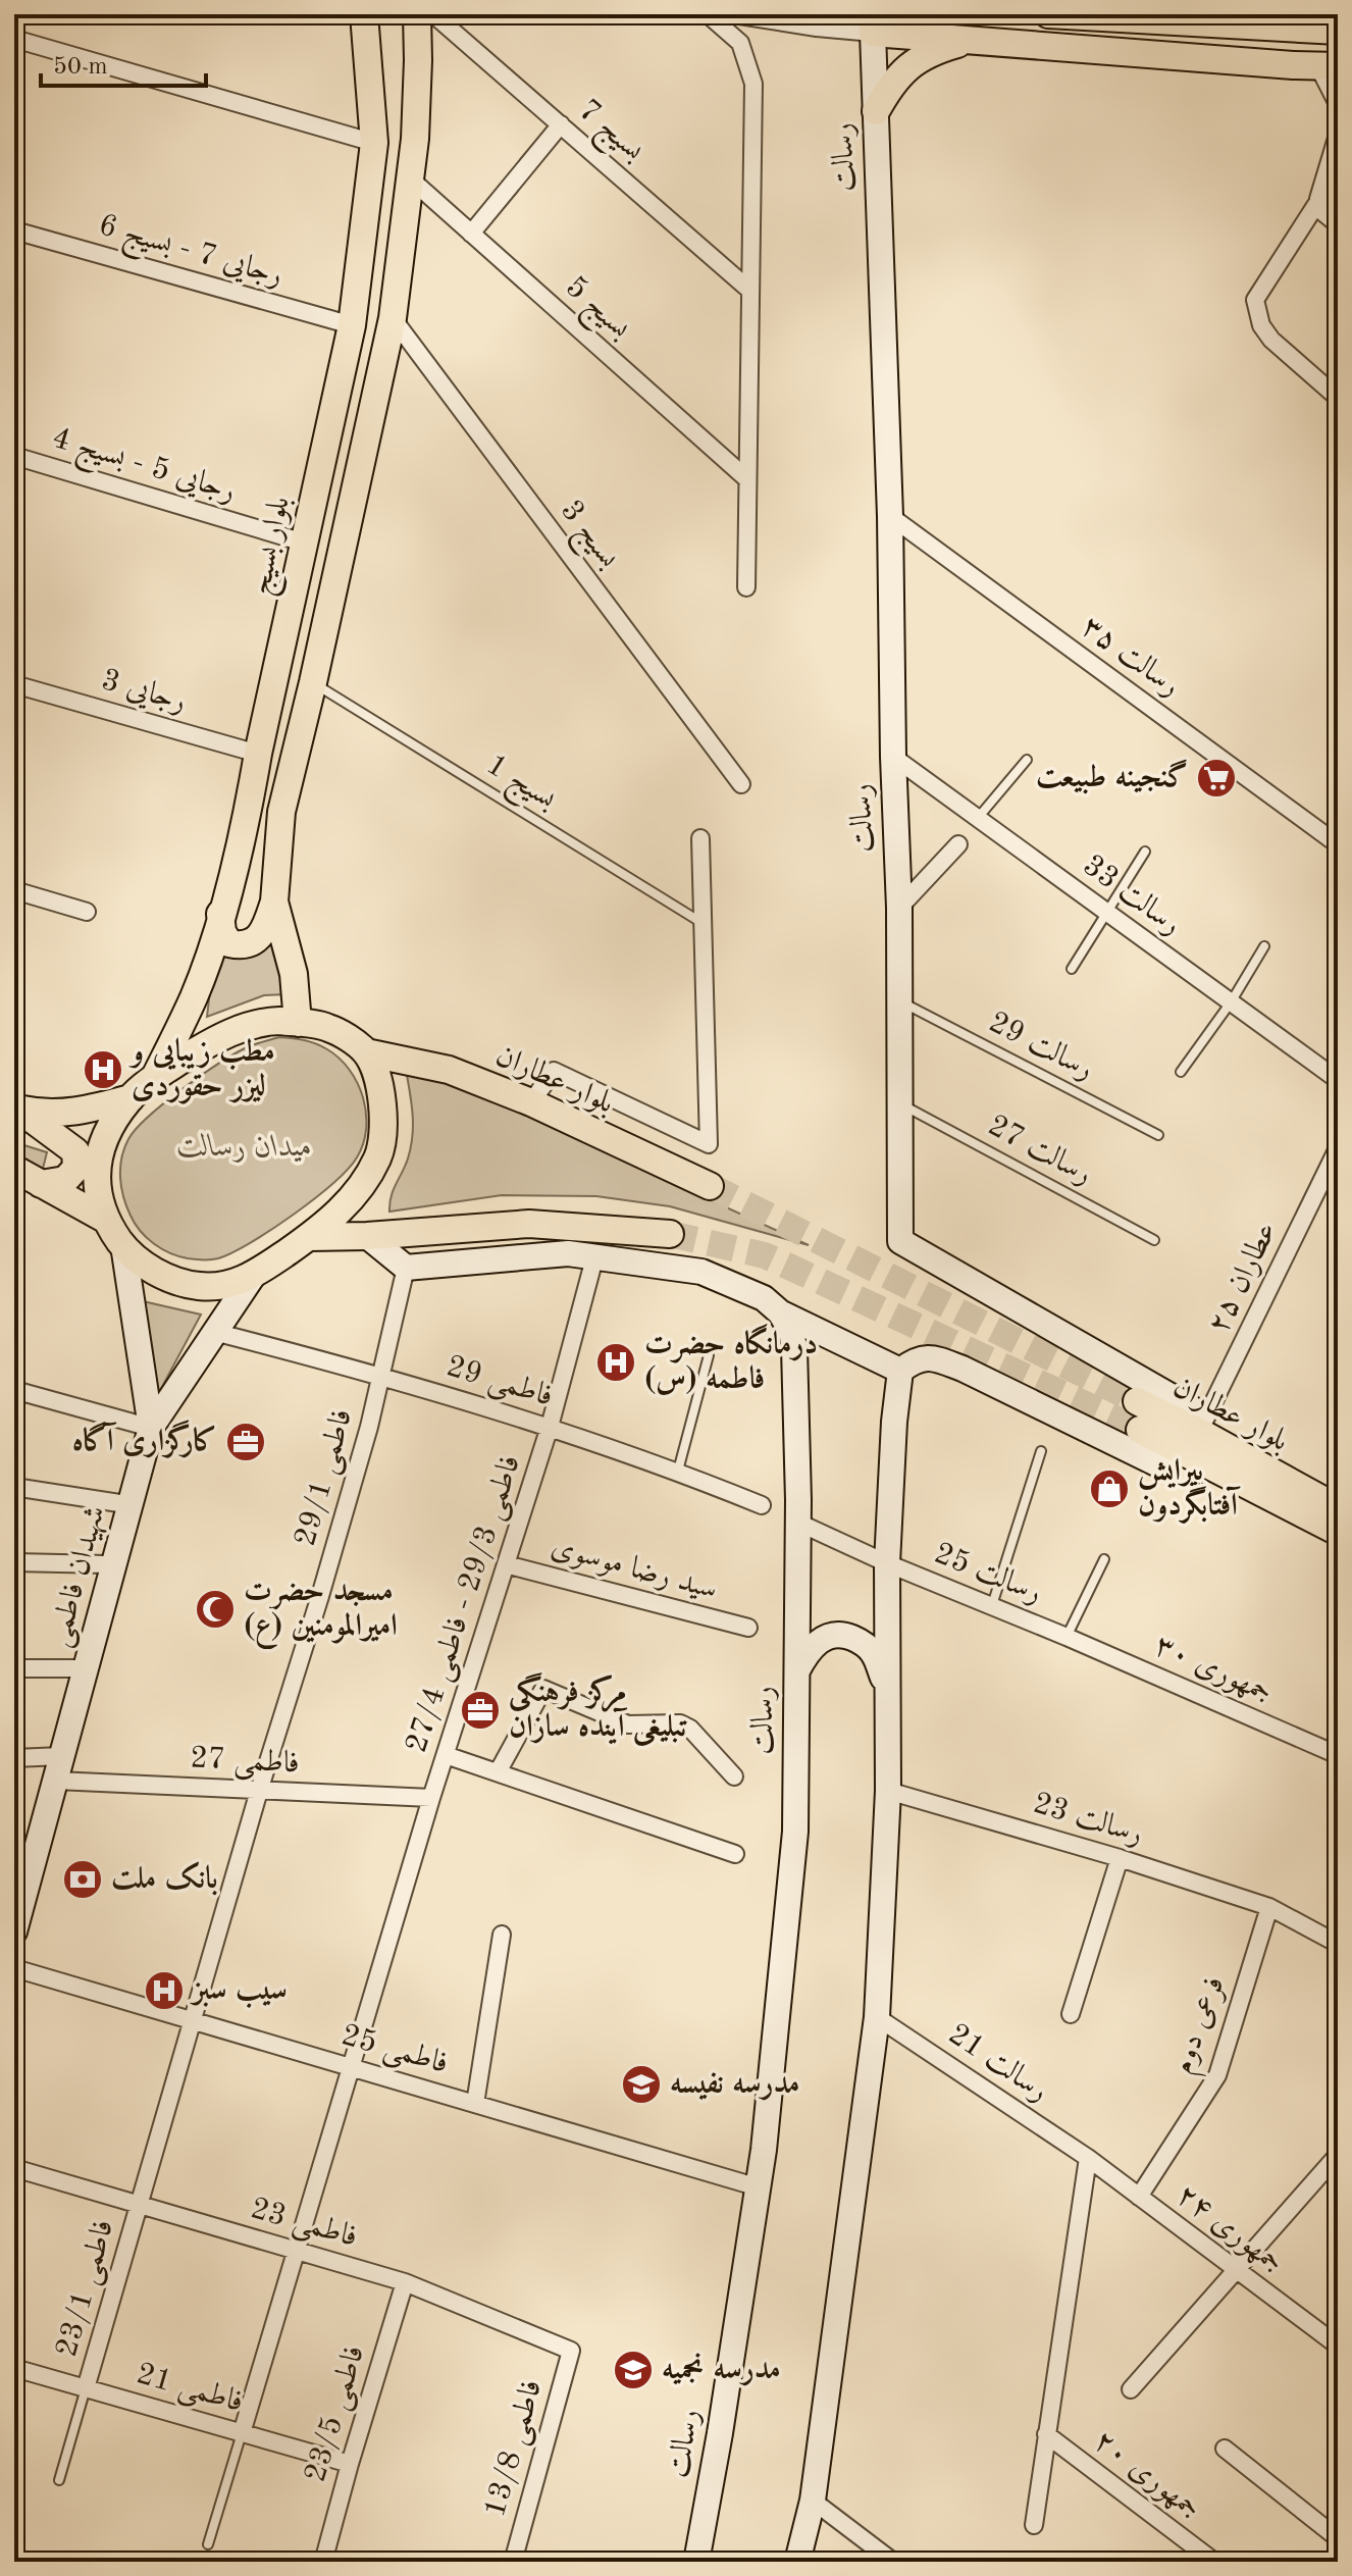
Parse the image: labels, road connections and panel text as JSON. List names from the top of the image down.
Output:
{
  "streets": {
    "main road": ["بلوار بسیج", "بلوار عطاران"],
    "street": [
      "بسیج 7",
      "رسالت",
      "رجایی 7 - بسیج 6",
      "بسیج 5",
      "رجایی 5 - بسیج 4",
      "بسیج 3",
      "رسالت ۳۵",
      "رجایی 3",
      "رسالت 33",
      "عطاران ۲۵",
      "فاطمی 29",
      "فاطمی 29/1",
      "سید رضا موسوی",
      "رسالت 25",
      "شهیدان فاطمی",
      "فاطمی 29/3 - فاطمی 27/4",
      "جمهوری ۳۰",
      "فاطمی 27",
      "رسالت 23",
      "فرعی دوم",
      "فاطمی 25",
      "رسالت 21",
      "فاطمی 23",
      "جمهوری ۲۴",
      "فاطمی 23/1",
      "فاطمی 21",
      "فاطمی 23/5",
      "فاطمی 13/8",
      "جمهوری ۲۰"
    ],
    "lane": ["بسیج 1", "رسالت 29", "رسالت 27"]
  },
  "crossings": [
    ["رسالت", "رسالت ۳۵"],
    ["رسالت", "رسالت 33"],
    ["رسالت", "رسالت 29"],
    ["رسالت", "بلوار عطاران"],
    ["رسالت", "رسالت 27"],
    ["رسالت", "عطاران ۲۵"],
    ["رسالت", "رسالت 25"],
    ["رسالت", "فاطمی 25"],
    ["رجایی 7 - بسیج 6", "بلوار بسیج"],
    ["رجایی 5 - بسیج 4", "بلوار بسیج"],
    ["بلوار بسیج", "رجایی 3"],
    ["بلوار بسیج", "بلوار عطاران"],
    ["بلوار عطاران", "عطاران ۲۵"],
    ["فاطمی 29", "فاطمی 29/1"],
    ["فاطمی 29", "فاطمی 29/3 - فاطمی 27/4"],
    ["فاطمی 29/1", "فاطمی 27"],
    ["فاطمی 29/1", "فاطمی 23/1"],
    ["سید رضا موسوی", "فاطمی 29/3 - فاطمی 27/4"],
    ["رسالت 25", "جمهوری ۳۰"],
    ["شهیدان فاطمی", "فاطمی 27"],
    ["فاطمی 29/3 - فاطمی 27/4", "فاطمی 27"],
    ["فاطمی 29/3 - فاطمی 27/4", "فاطمی 25"],
    ["فاطمی 29/3 - فاطمی 27/4", "فاطمی 23"],
    ["فاطمی 29/3 - فاطمی 27/4", "فاطمی 21"],
    ["رسالت 23", "فرعی دوم"],
    ["فرعی دوم", "جمهوری ۲۴"],
    ["فاطمی 25", "فاطمی 23/1"],
    ["رسالت 21", "جمهوری ۲۴"],
    ["فاطمی 23", "فاطمی 23/1"],
    ["فاطمی 23", "فاطمی 23/5"],
    ["فاطمی 23", "فاطمی 13/8"],
    ["فاطمی 23/1", "فاطمی 21"],
    ["فاطمی 21", "فاطمی 23/5"]
  ],
  "parks": ["میدان رسالت"],
  "places": {
    "supermarket": ["گنجینه طبیعت"],
    "hospital": ["مطب زیبایی و لیزر حقوردی", "درمانگاه حضرت فاطمه (س)", "سیب سبز"],
    "office": ["کارگزاری آگاه", "مرکز فرهنگی تبلیغی آینده سازان"],
    "shop": ["پیرایش آفتابگردون"],
    "mosque": ["مسجد حضرت امیرالمومنین (ع)"],
    "bank": ["بانک ملت"],
    "school or university": ["مدرسه نفیسه", "مدرسه نجمیه"]
  },
  "scale_bar": "50 m"
}
